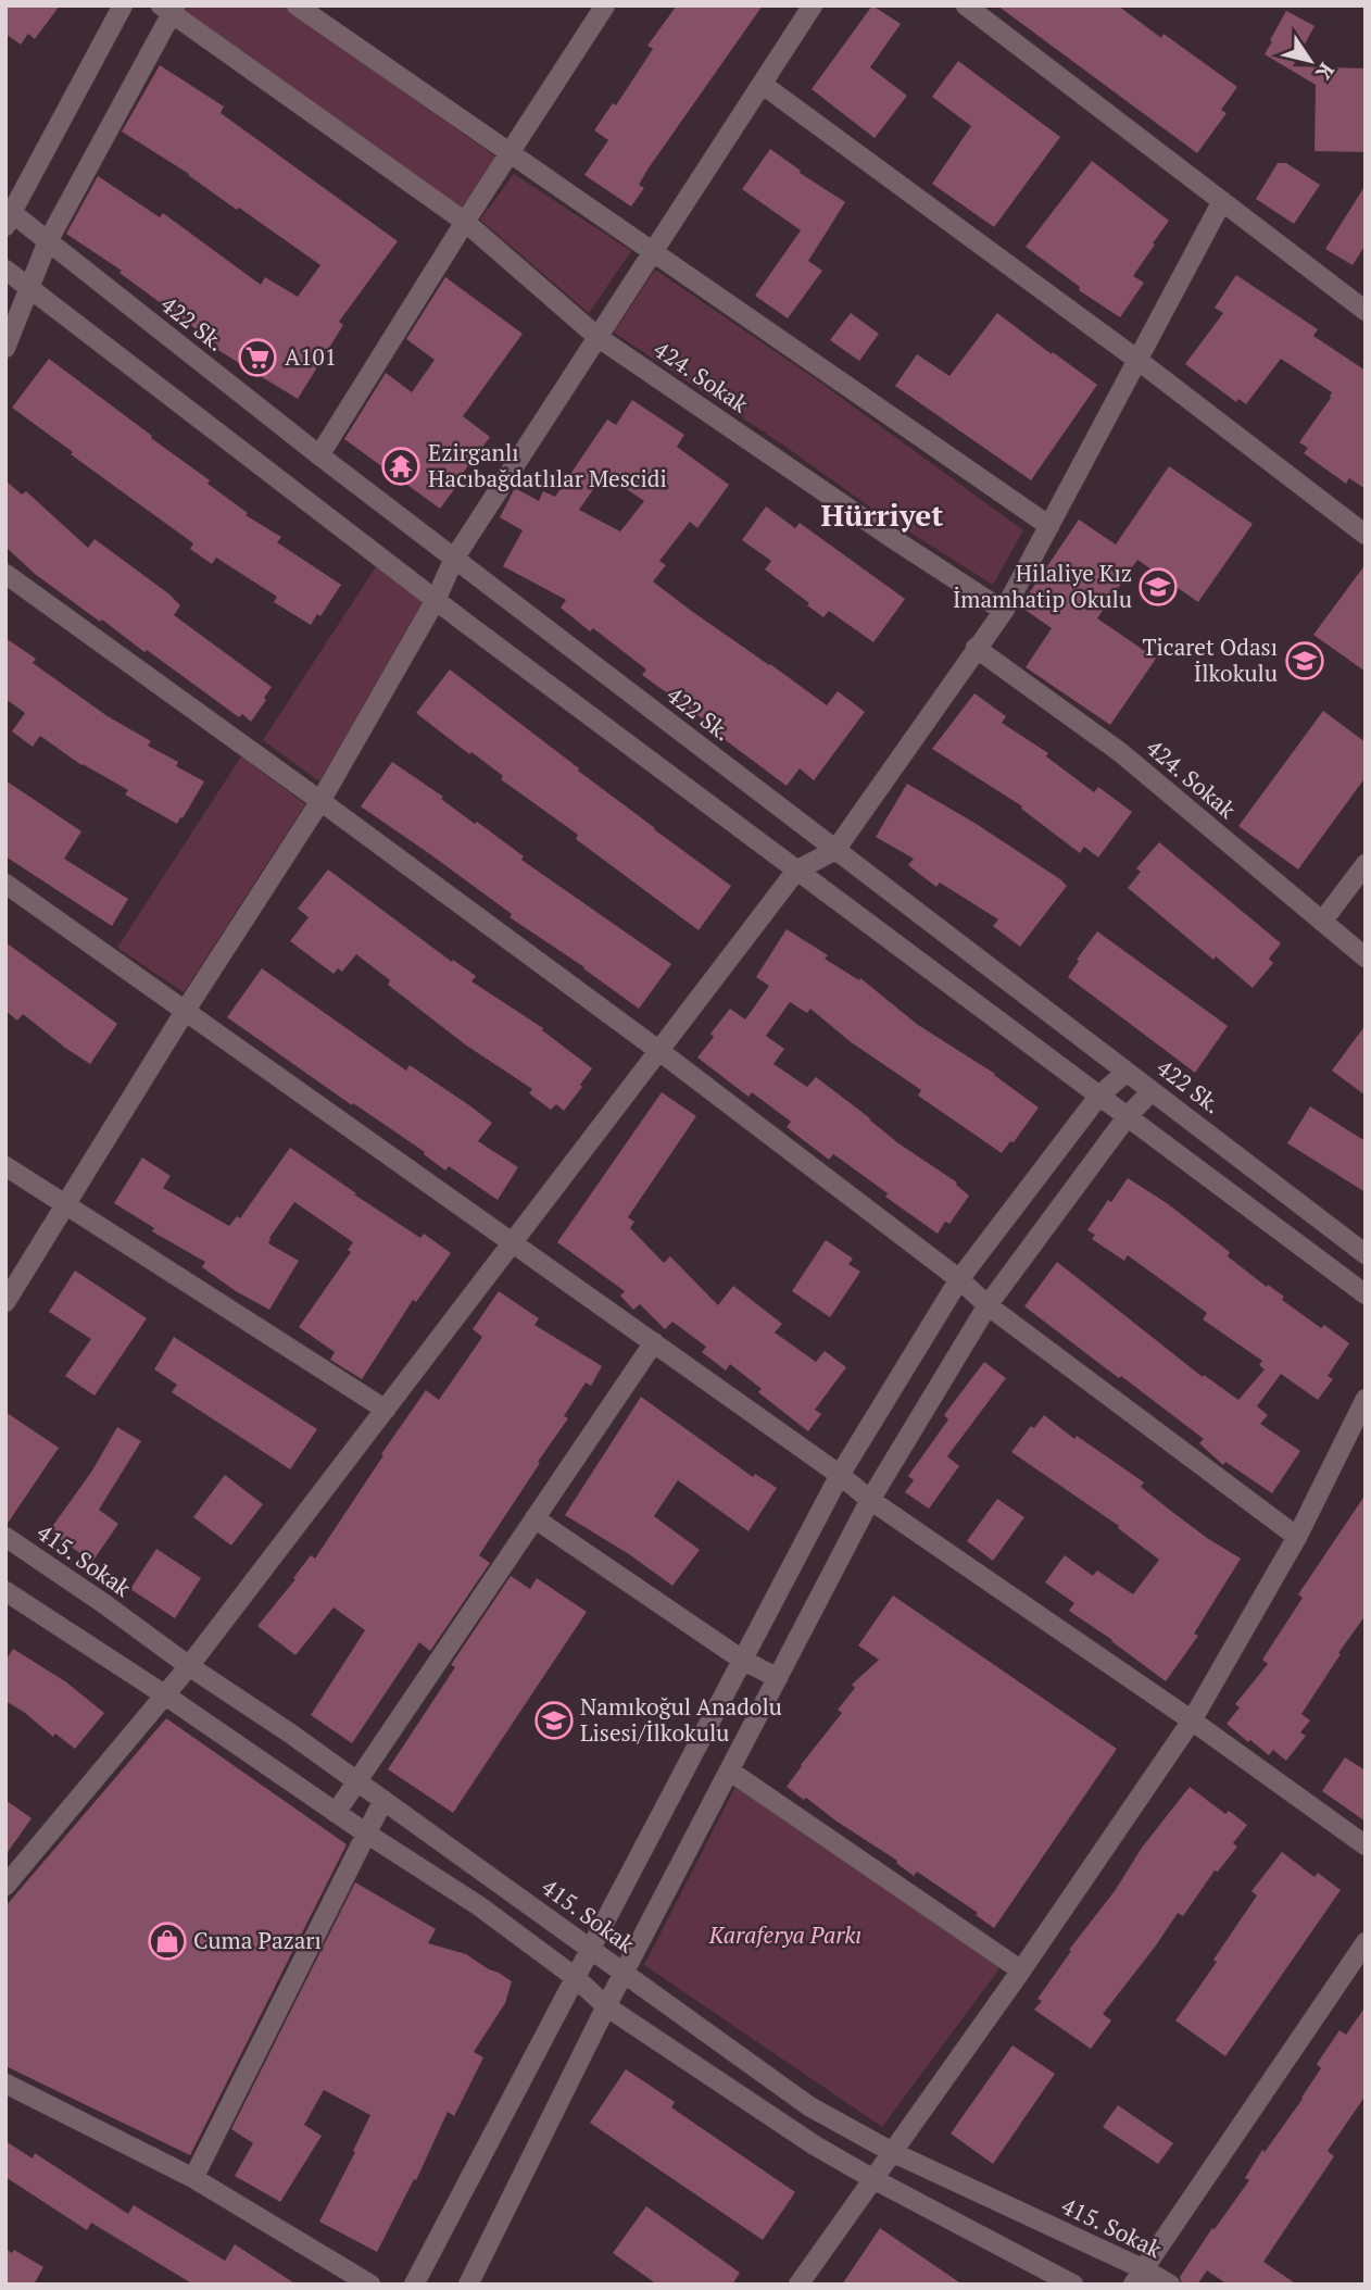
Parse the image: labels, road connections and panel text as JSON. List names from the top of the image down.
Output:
{
  "streets": {
    "street": ["422 Sk.", "424. Sokak", "415. Sokak"]
  },
  "districts": ["Hürriyet"],
  "parks": ["Karaferya Parkı"],
  "places": {
    "supermarket": ["A101"],
    "temple": ["Ezirganlı Hacıbağdatlılar Mescidi"],
    "school or university": ["Hilaliye Kız İmamhatip Okulu", "Ticaret Odası İlkokulu", "Namıkoğul Anadolu Lisesi/İlkokulu"],
    "shop": ["Cuma Pazarı"]
  },
  "north": "bottom right"
}
